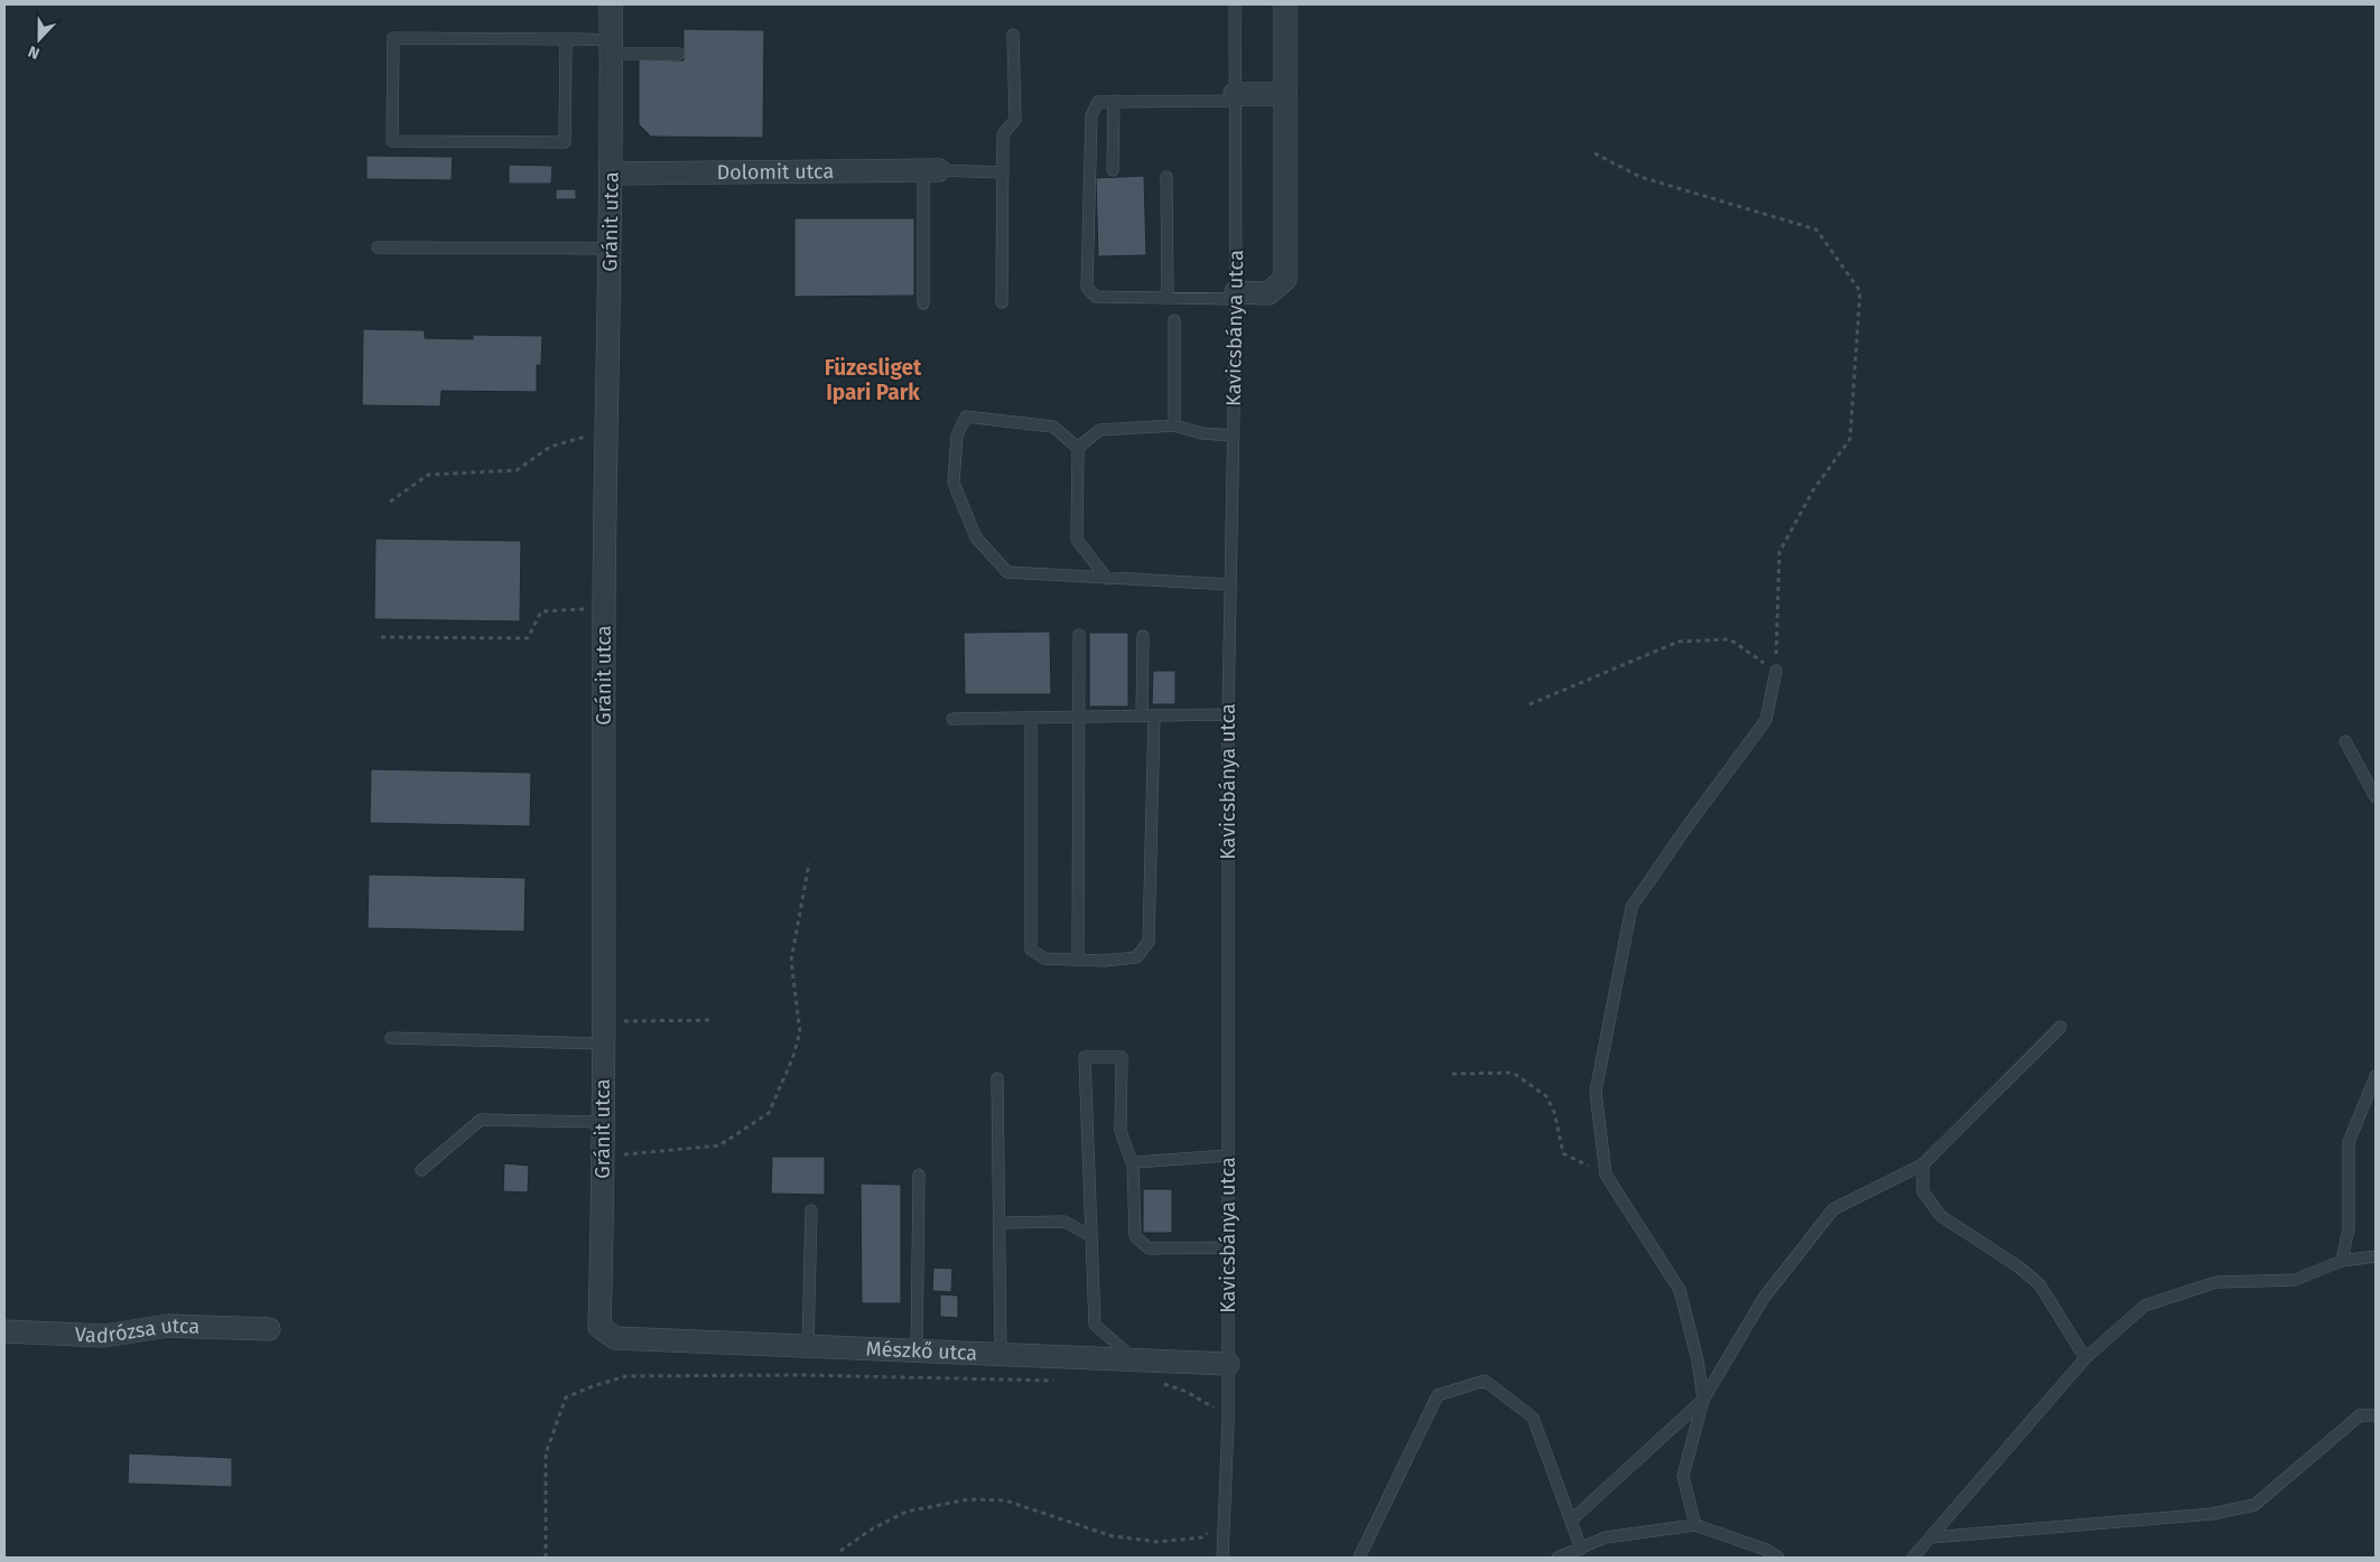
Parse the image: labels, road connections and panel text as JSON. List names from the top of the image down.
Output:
{
  "streets": {
    "street": [
      "Dolomit utca",
      "Gránit utca",
      "Vadrózsa utca",
      "Mészkő utca"
    ],
    "lane": ["Kavicsbánya utca"]
  },
  "crossings": [
    ["Dolomit utca", "Gránit utca"],
    ["Gránit utca", "Mészkő utca"],
    ["Kavicsbánya utca", "Mészkő utca"]
  ],
  "districts": ["Füzesliget Ipari Park"],
  "north": "bottom"
}
